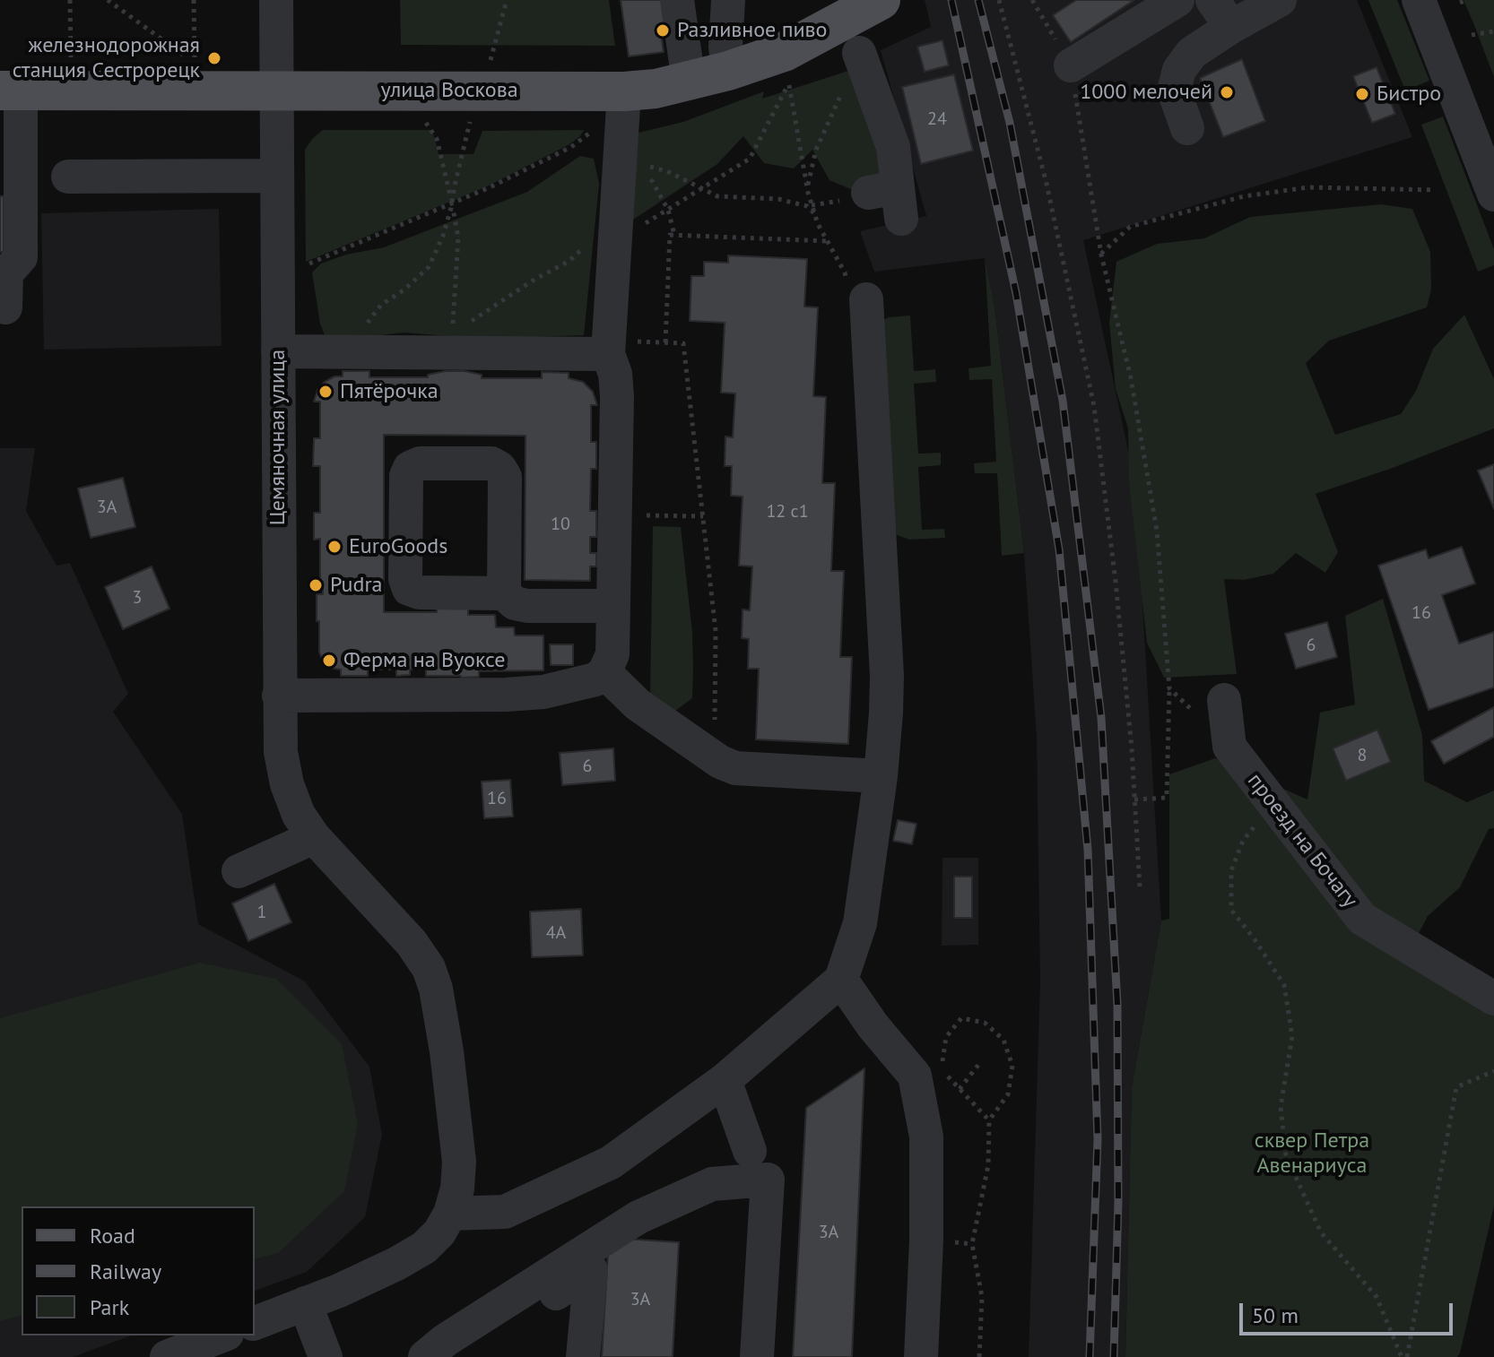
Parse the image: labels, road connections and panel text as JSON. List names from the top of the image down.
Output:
{
  "streets": {
    "main road": ["улица Воскова"],
    "street": ["Цемяночная улица", "проезд на Бочагу"]
  },
  "crossings": [
    ["улица Воскова", "Цемяночная улица"]
  ],
  "parks": ["сквер Петра Авенариуса"],
  "places": [
    "Разливное пиво",
    "железнодорожная станция Сестрорецк",
    "1000 мелочей",
    "Бистро",
    "Пятёрочка",
    "EuroGoods",
    "Pudra",
    "Ферма на Вуоксе"
  ],
  "house_numbers": [
    "24",
    "3А",
    "12 с1",
    "10",
    "3",
    "16",
    "6",
    "8",
    "6",
    "16",
    "1",
    "4А",
    "3А",
    "3А"
  ],
  "legend": ["Road", "Railway", "Park"],
  "scale_bar": "50 m"
}
